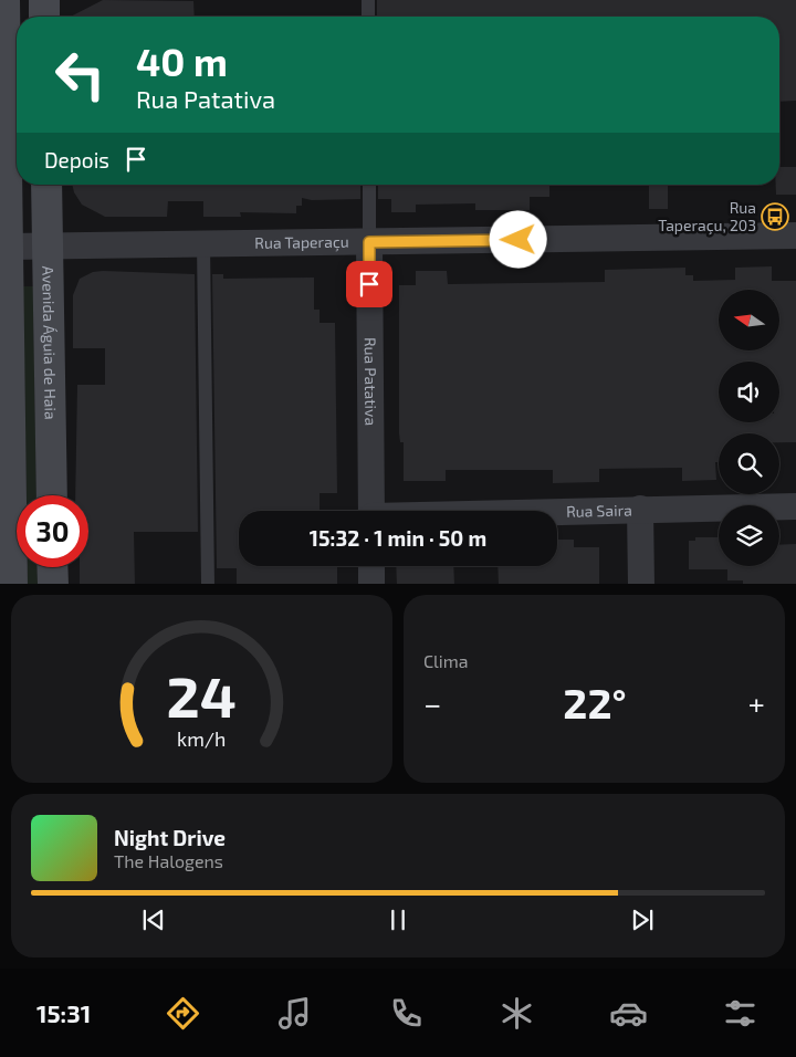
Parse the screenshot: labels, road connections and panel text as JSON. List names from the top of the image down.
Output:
{
  "streets": {
    "main road": ["Avenida Águia de Haia"],
    "street": ["Rua Taperaçu", "Rua Patativa", "Rua Saira"]
  },
  "crossings": [
    ["Rua Taperaçu", "Avenida Águia de Haia"],
    ["Rua Taperaçu", "Rua Patativa"]
  ],
  "places": {
    "bus stop": ["Rua Taperaçu, 203"]
  },
  "north": "left",
  "page": {
    "turn": ["40 m", "Rua Patativa"],
    "then": "Depois",
    "limit": "30",
    "trip": "15:32 · 1 min · 50 m",
    "tile": "Clima",
    "heat": ["−", "22°", "+"],
    "song": ["Night Drive", "The Halogens"],
    "tabs": "15:31",
    "gauge": ["24", "km/h"]
  }
}
